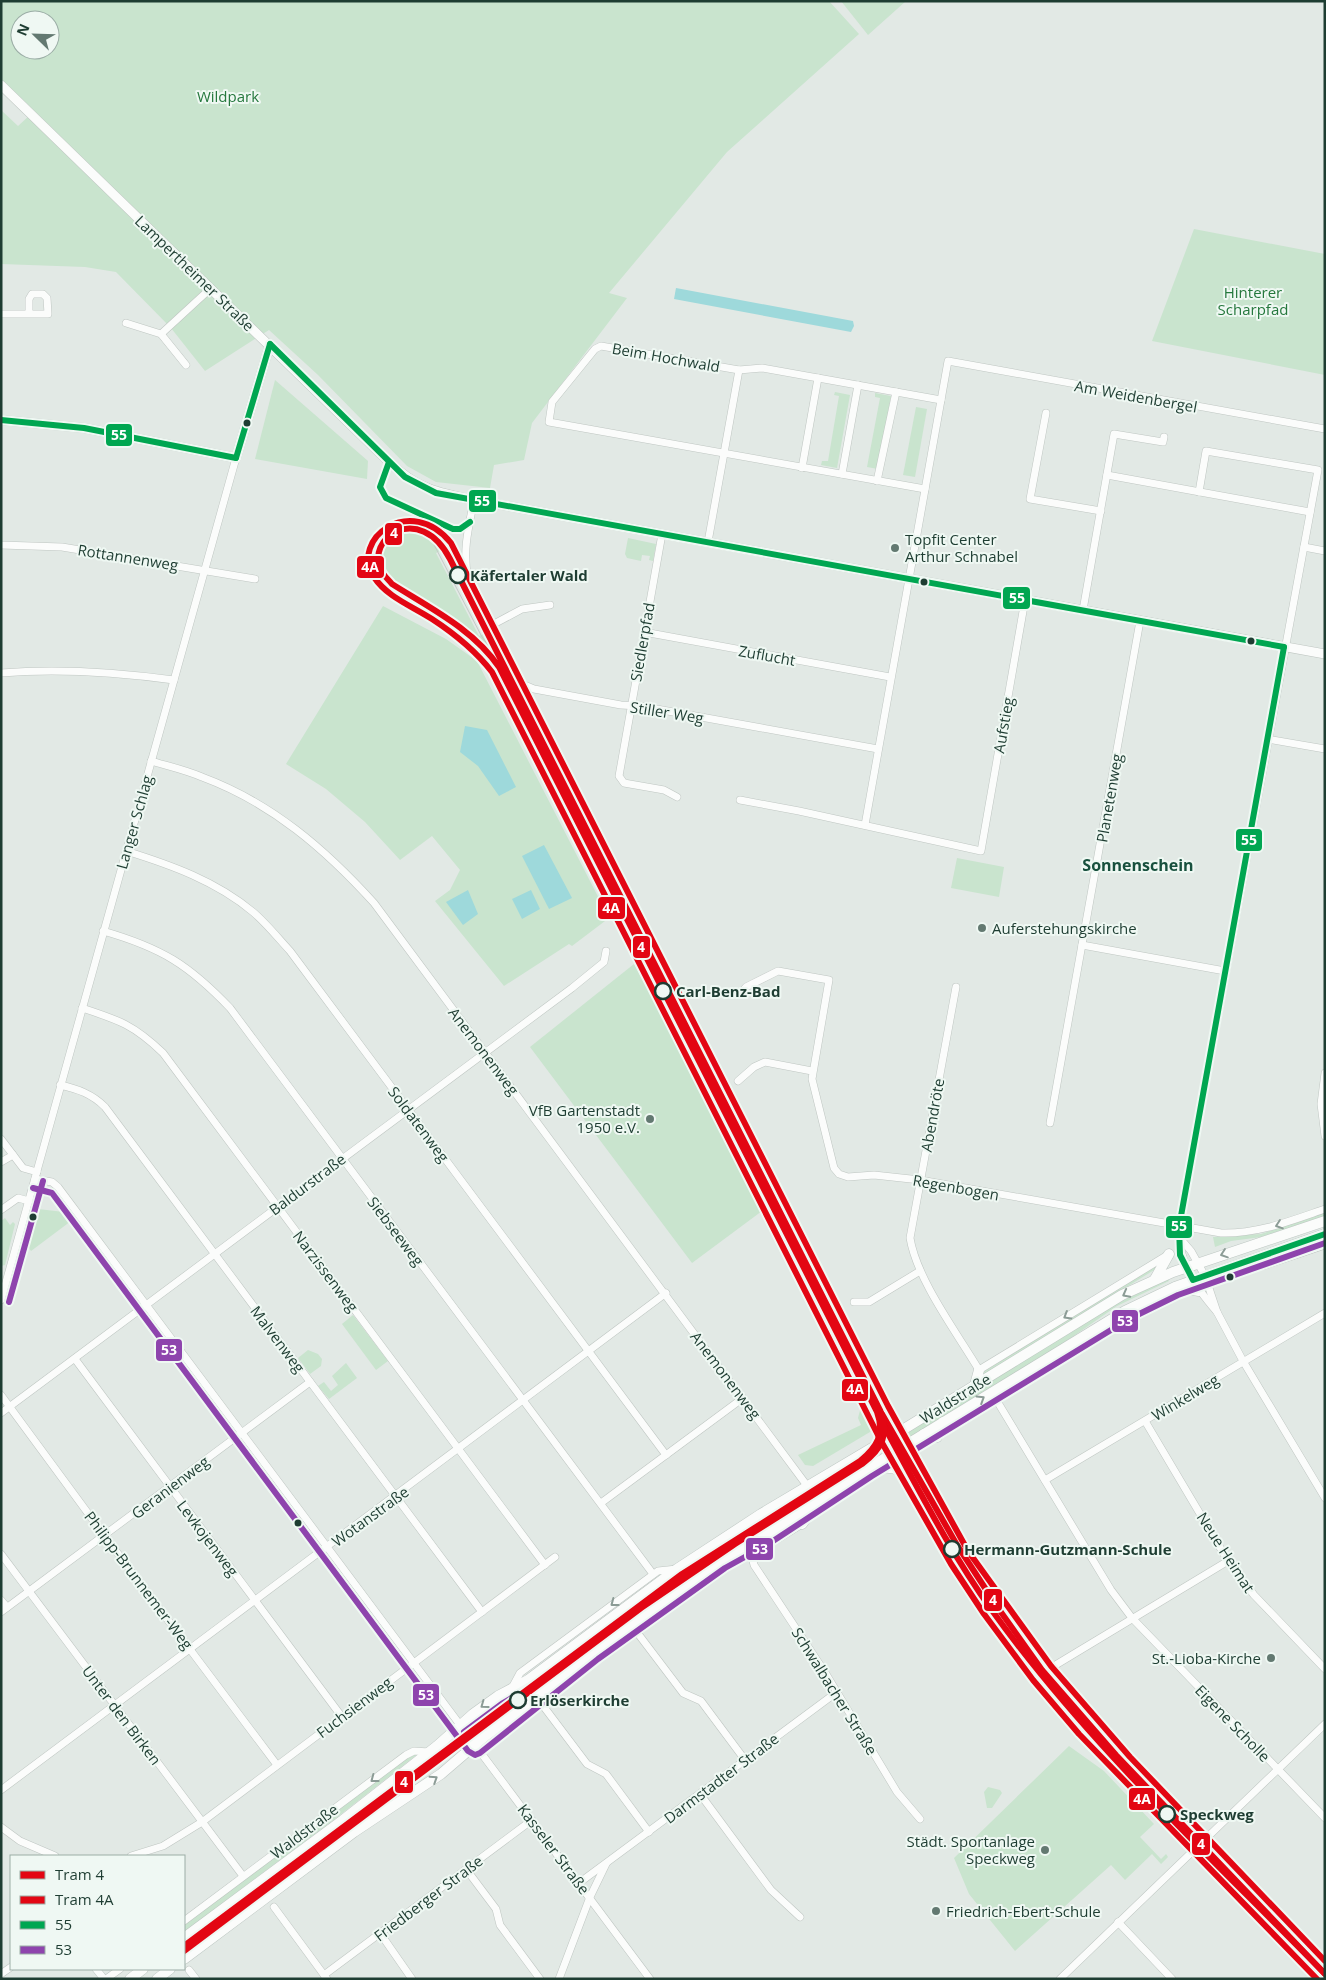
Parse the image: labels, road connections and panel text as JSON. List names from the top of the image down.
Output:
{
  "streets": {
    "main road": ["Waldstraße"],
    "street": [
      "Lampertheimer Straße",
      "Beim Hochwald",
      "Am Weidenbergel",
      "Rottannenweg",
      "Siedlerpfad",
      "Zuflucht",
      "Stiller Weg",
      "Aufstieg",
      "Planetenweg",
      "Langer Schlag",
      "Anemonenweg",
      "Abendröte",
      "Soldatenweg",
      "Baldurstraße",
      "Regenbogen",
      "Siebseeweg",
      "Narzissenweg",
      "Malvenweg",
      "Winkelweg",
      "Geranienweg",
      "Wotanstraße",
      "Levkojenweg",
      "Neue Heimat",
      "Philipp-Brunnemer-Weg",
      "Schwalbacher Straße",
      "Fuchsienweg",
      "Unter den Birken",
      "Eigene Scholle",
      "Darmstadter Straße",
      "Kasseler Straße",
      "Friedberger Straße"
    ]
  },
  "crossings": [
    ["Lampertheimer Straße", "Beim Hochwald"],
    ["Lampertheimer Straße", "Siedlerpfad"],
    ["Lampertheimer Straße", "Stiller Weg"],
    ["Lampertheimer Straße", "Aufstieg"],
    ["Lampertheimer Straße", "Planetenweg"],
    ["Lampertheimer Straße", "Langer Schlag"],
    ["Rottannenweg", "Langer Schlag"],
    ["Siedlerpfad", "Zuflucht"],
    ["Siedlerpfad", "Stiller Weg"],
    ["Langer Schlag", "Anemonenweg"],
    ["Langer Schlag", "Soldatenweg"],
    ["Langer Schlag", "Siebseeweg"],
    ["Langer Schlag", "Narzissenweg"],
    ["Langer Schlag", "Malvenweg"],
    ["Langer Schlag", "Kasseler Straße"],
    ["Anemonenweg", "Baldurstraße"],
    ["Anemonenweg", "Waldstraße"],
    ["Anemonenweg", "Wotanstraße"],
    ["Abendröte", "Regenbogen"],
    ["Abendröte", "Waldstraße"],
    ["Soldatenweg", "Baldurstraße"],
    ["Soldatenweg", "Wotanstraße"],
    ["Baldurstraße", "Siebseeweg"],
    ["Baldurstraße", "Narzissenweg"],
    ["Baldurstraße", "Malvenweg"],
    ["Baldurstraße", "Levkojenweg"],
    ["Baldurstraße", "Philipp-Brunnemer-Weg"],
    ["Baldurstraße", "Kasseler Straße"],
    ["Siebseeweg", "Waldstraße"],
    ["Siebseeweg", "Wotanstraße"],
    ["Narzissenweg", "Wotanstraße"],
    ["Narzissenweg", "Fuchsienweg"],
    ["Malvenweg", "Geranienweg"],
    ["Malvenweg", "Wotanstraße"],
    ["Malvenweg", "Fuchsienweg"],
    ["Winkelweg", "Neue Heimat"],
    ["Winkelweg", "Eigene Scholle"],
    ["Waldstraße", "Unter den Birken"],
    ["Waldstraße", "Eigene Scholle"],
    ["Waldstraße", "Kasseler Straße"],
    ["Geranienweg", "Levkojenweg"],
    ["Geranienweg", "Philipp-Brunnemer-Weg"],
    ["Geranienweg", "Unter den Birken"],
    ["Geranienweg", "Kasseler Straße"],
    ["Wotanstraße", "Levkojenweg"],
    ["Wotanstraße", "Philipp-Brunnemer-Weg"],
    ["Wotanstraße", "Unter den Birken"],
    ["Wotanstraße", "Kasseler Straße"],
    ["Levkojenweg", "Fuchsienweg"],
    ["Philipp-Brunnemer-Weg", "Fuchsienweg"],
    ["Schwalbacher Straße", "Darmstadter Straße"],
    ["Fuchsienweg", "Unter den Birken"],
    ["Fuchsienweg", "Kasseler Straße"],
    ["Darmstadter Straße", "Kasseler Straße"],
    ["Kasseler Straße", "Friedberger Straße"]
  ],
  "districts": ["Sonnenschein"],
  "parks": ["Wildpark", "Hinterer Scharpfad"],
  "places": [
    "Topfit Center Arthur Schnabel",
    "Käfertaler Wald",
    "Auferstehungskirche",
    "Carl-Benz-Bad",
    "VfB Gartenstadt 1950 e.V.",
    "Hermann-Gutzmann-Schule",
    "St.-Lioba-Kirche",
    "Erlöserkirche",
    "Speckweg",
    "Städt. Sportanlage Speckweg",
    "Friedrich-Ebert-Schule"
  ],
  "lines": [
    "transit line 55",
    "tram line 4A",
    "tram line 4",
    "transit line 53"
  ],
  "legend": [
    "Tram 4",
    "Tram 4A",
    "55",
    "53"
  ],
  "north": "top left"
}
